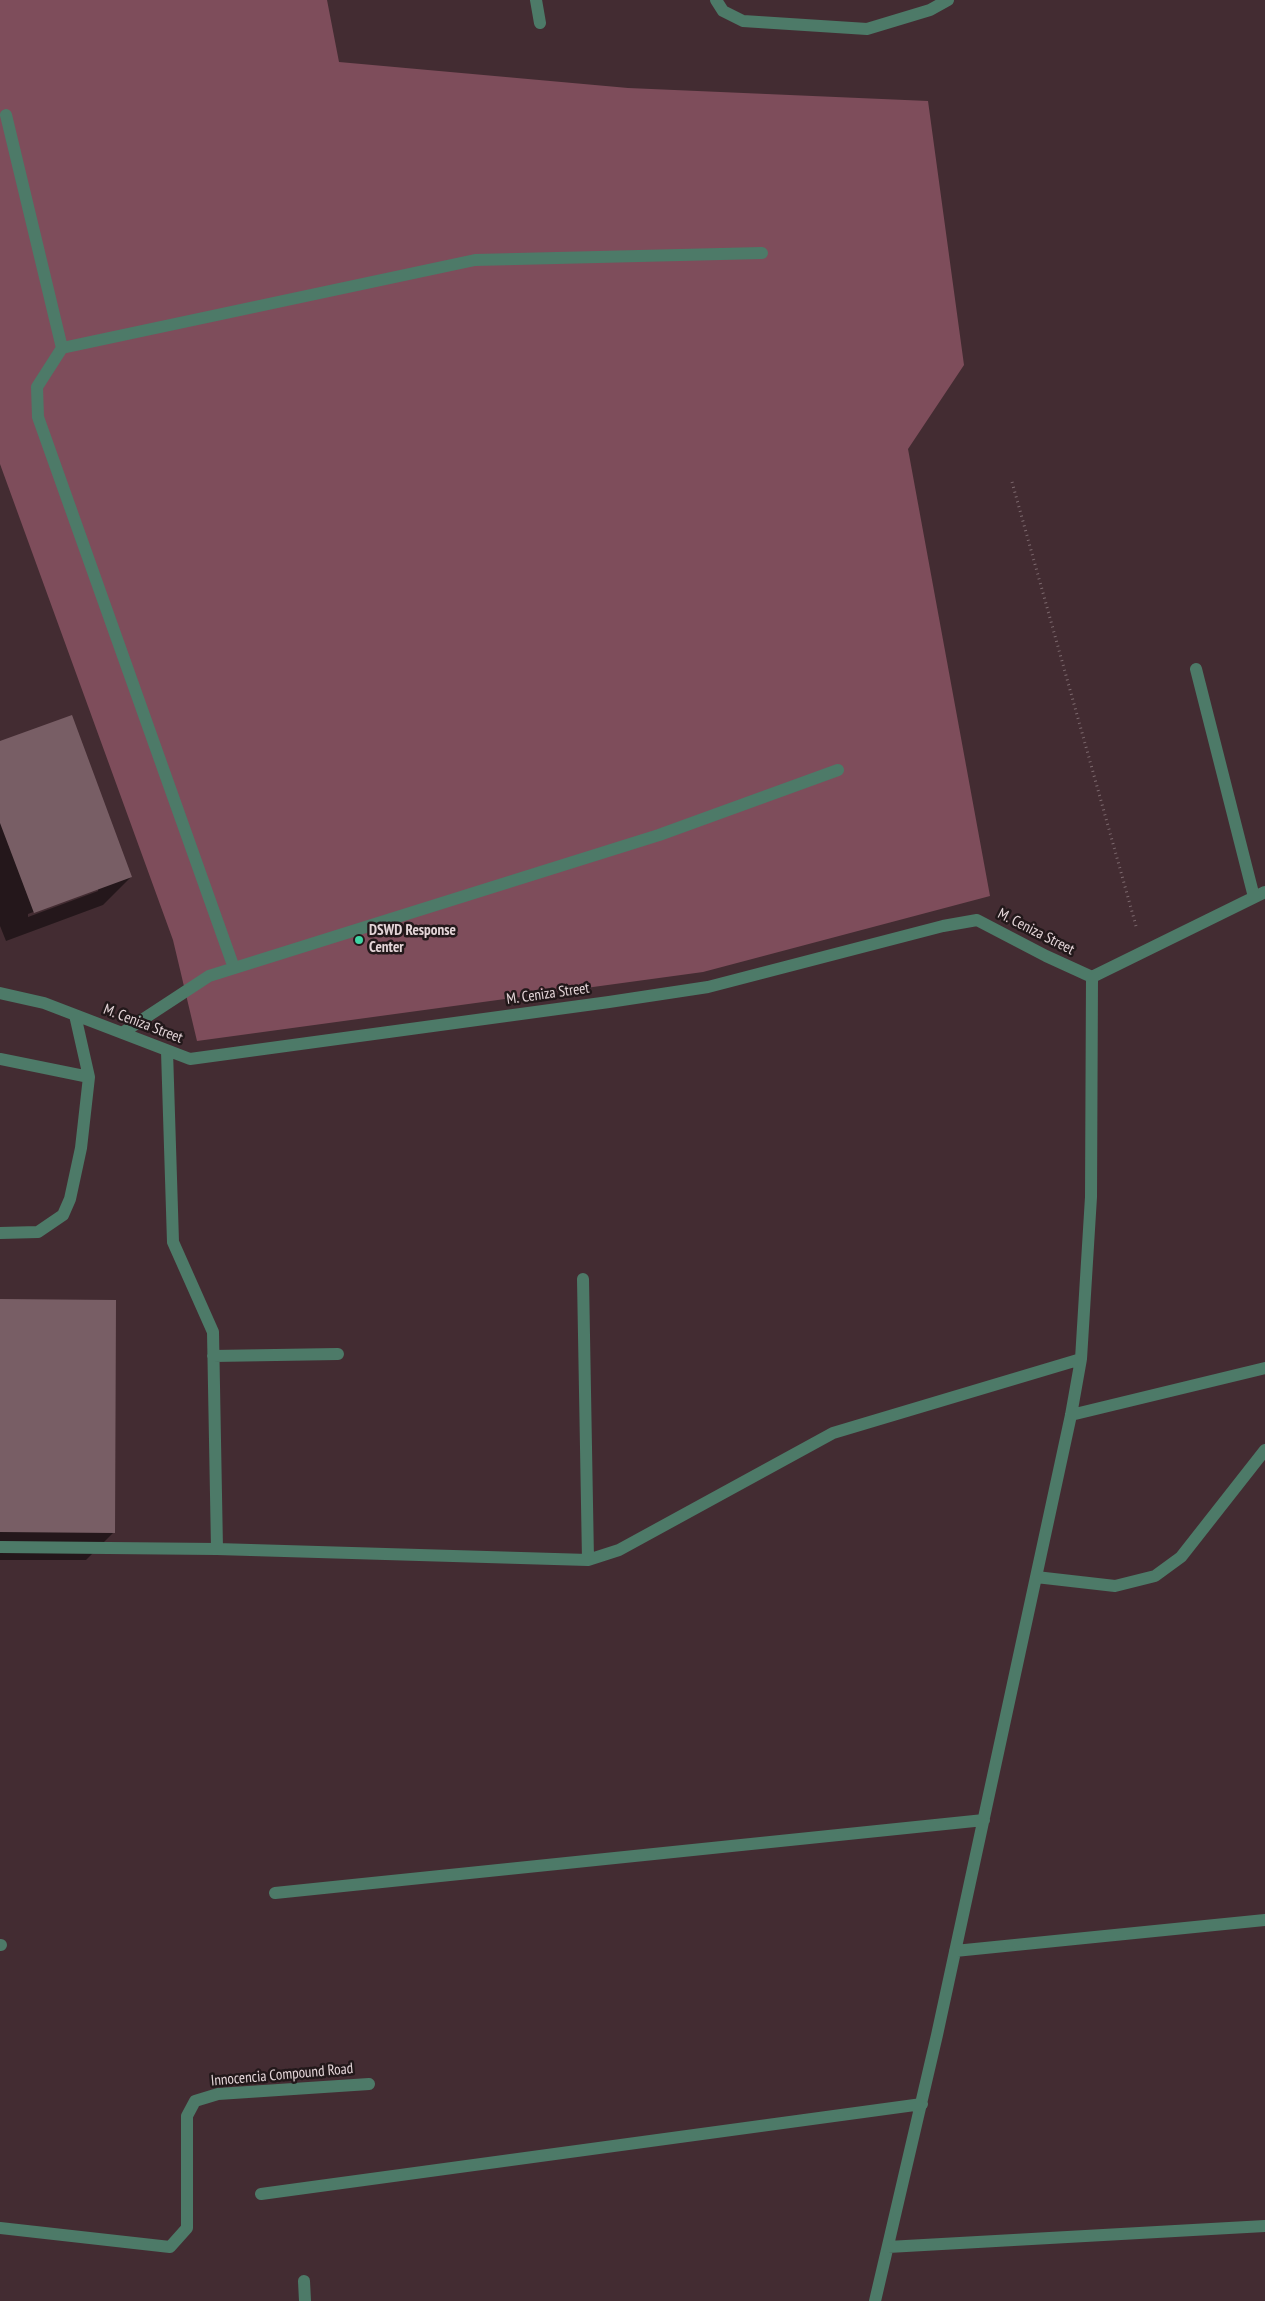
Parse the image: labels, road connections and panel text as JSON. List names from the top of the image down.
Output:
{
  "streets": {
    "street": ["M. Ceniza Street", "Innocencia Compound Road"]
  },
  "places": ["DSWD Response Center"]
}
